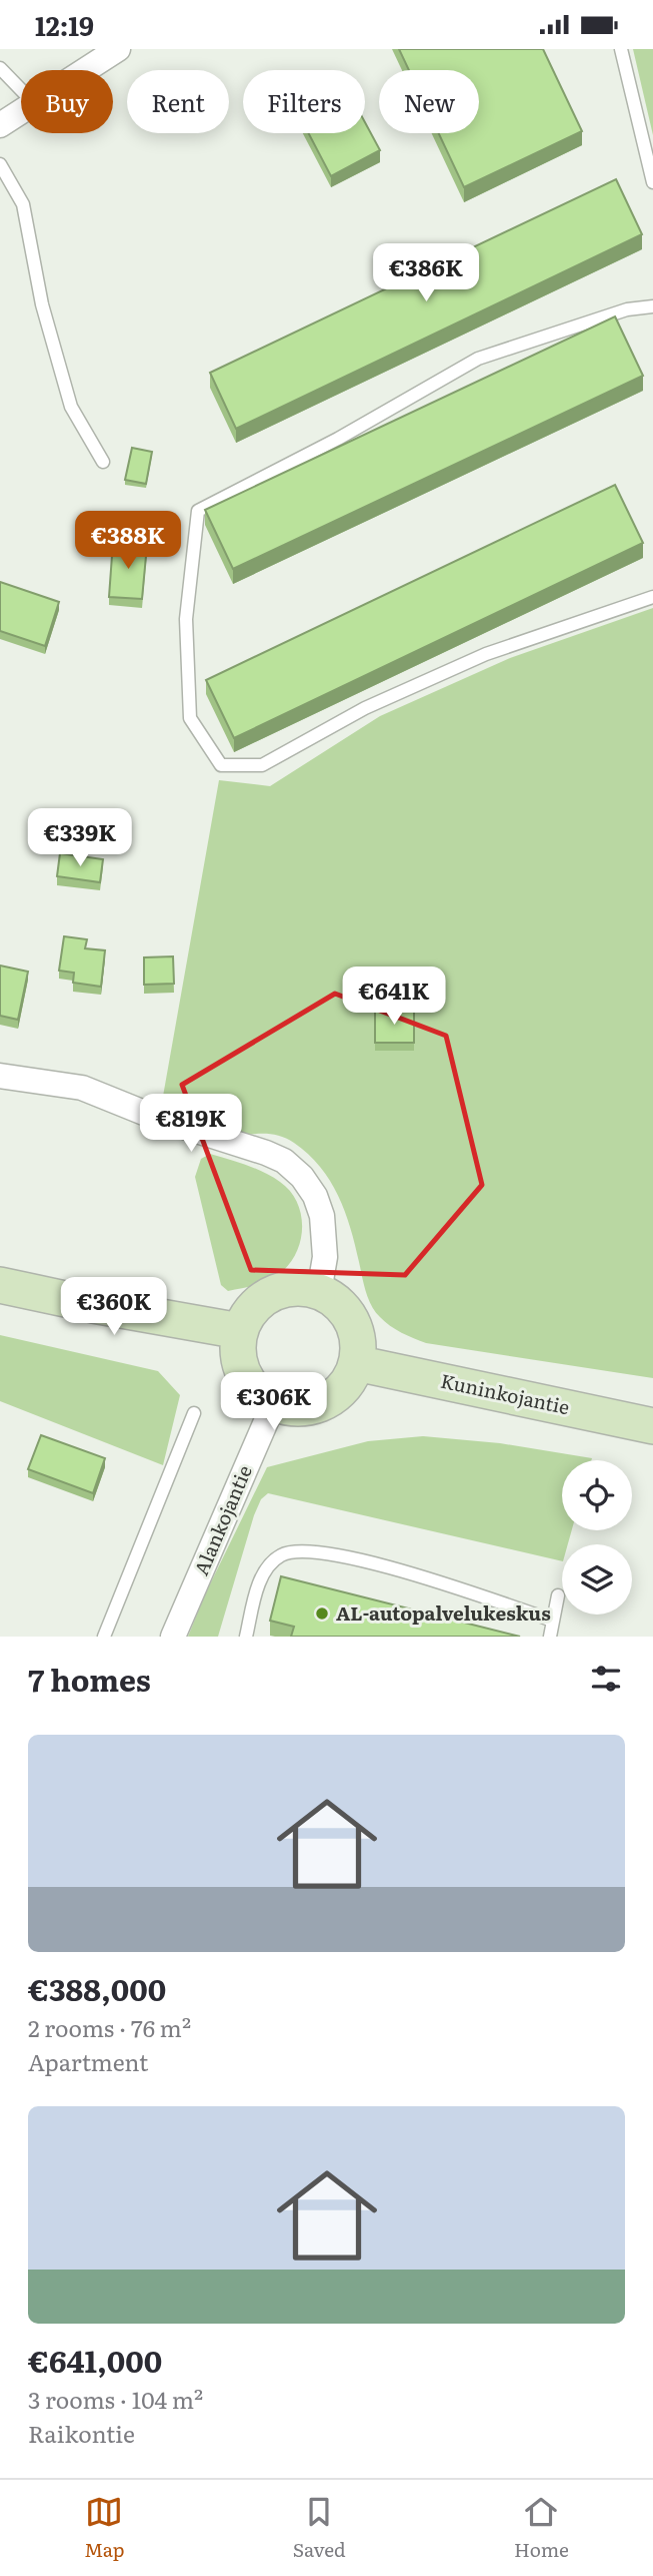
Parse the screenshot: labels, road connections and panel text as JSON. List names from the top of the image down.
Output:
{
  "streets": {
    "main road": ["Kuninkojantie"],
    "street": ["Alankojantie"]
  },
  "crossings": [
    ["Kuninkojantie", "Alankojantie"]
  ],
  "places": ["AL-autopalvelukeskus"],
  "page": {
    "status": "12:19",
    "chip": [
      "Buy",
      "Rent",
      "Filters",
      "New"
    ],
    "price": [
      "€386K",
      "€388K",
      "€339K",
      "€641K",
      "€819K",
      "€360K",
      "€306K"
    ],
    "heading": "7 homes",
    "list": [
      {
        "name": "€388,000",
        "note": "2 rooms · 76 m² · Apartment"
      },
      {
        "name": "€641,000",
        "note": "3 rooms · 104 m² · Raikontie"
      }
    ],
    "tabs": ["Map", "Saved", "Home"]
  }
}
